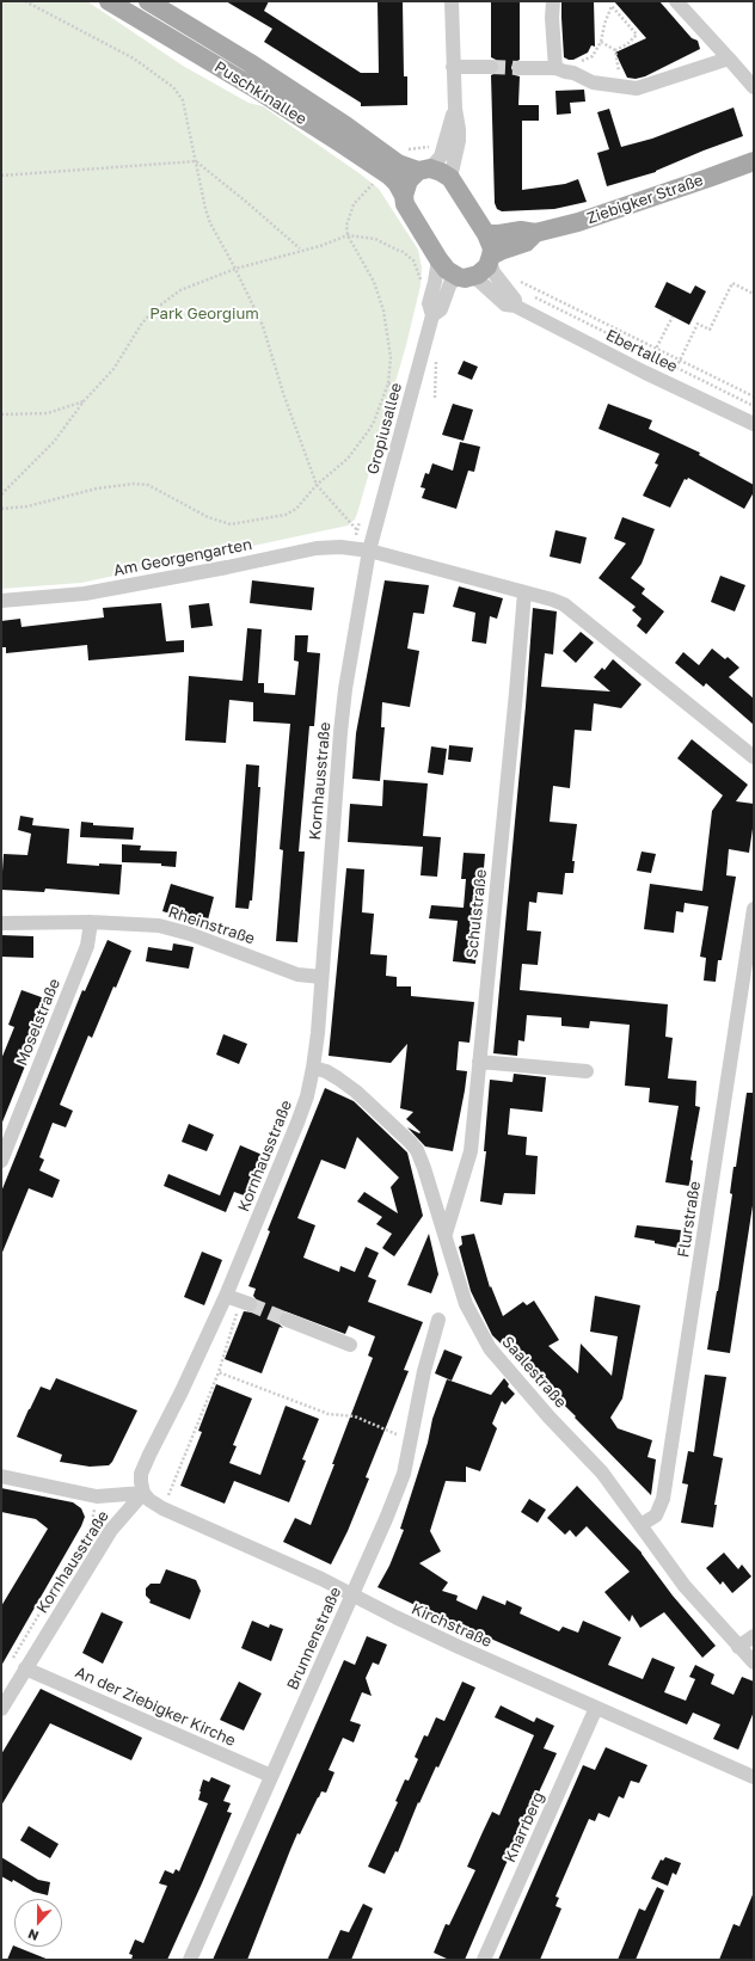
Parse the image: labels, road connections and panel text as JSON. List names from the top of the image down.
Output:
{
  "streets": {
    "main road": ["Puschkinallee", "Ziebigker Straße"],
    "street": [
      "Ebertallee",
      "Gropiusallee",
      "Am Georgengarten",
      "Kornhausstraße",
      "Schulstraße",
      "Rheinstraße",
      "Moselstraße",
      "Flurstraße",
      "Saalestraße",
      "Kirchstraße",
      "Brunnenstraße",
      "An der Ziebigker Kirche",
      "Knarrberg"
    ]
  },
  "crossings": [
    ["Puschkinallee", "Ziebigker Straße"],
    ["Puschkinallee", "Ebertallee"],
    ["Puschkinallee", "Gropiusallee"],
    ["Ziebigker Straße", "Ebertallee"],
    ["Ziebigker Straße", "Gropiusallee"],
    ["Ebertallee", "Gropiusallee"],
    ["Gropiusallee", "Am Georgengarten"],
    ["Gropiusallee", "Kornhausstraße"],
    ["Am Georgengarten", "Kornhausstraße"],
    ["Am Georgengarten", "Schulstraße"],
    ["Kornhausstraße", "Rheinstraße"],
    ["Kornhausstraße", "Saalestraße"],
    ["Kornhausstraße", "Kirchstraße"],
    ["Kornhausstraße", "An der Ziebigker Kirche"],
    ["Schulstraße", "Saalestraße"],
    ["Rheinstraße", "Moselstraße"],
    ["Flurstraße", "Saalestraße"],
    ["Kirchstraße", "Brunnenstraße"],
    ["Kirchstraße", "Knarrberg"],
    ["Brunnenstraße", "An der Ziebigker Kirche"]
  ],
  "parks": ["Park Georgium"],
  "north": "bottom"
}
